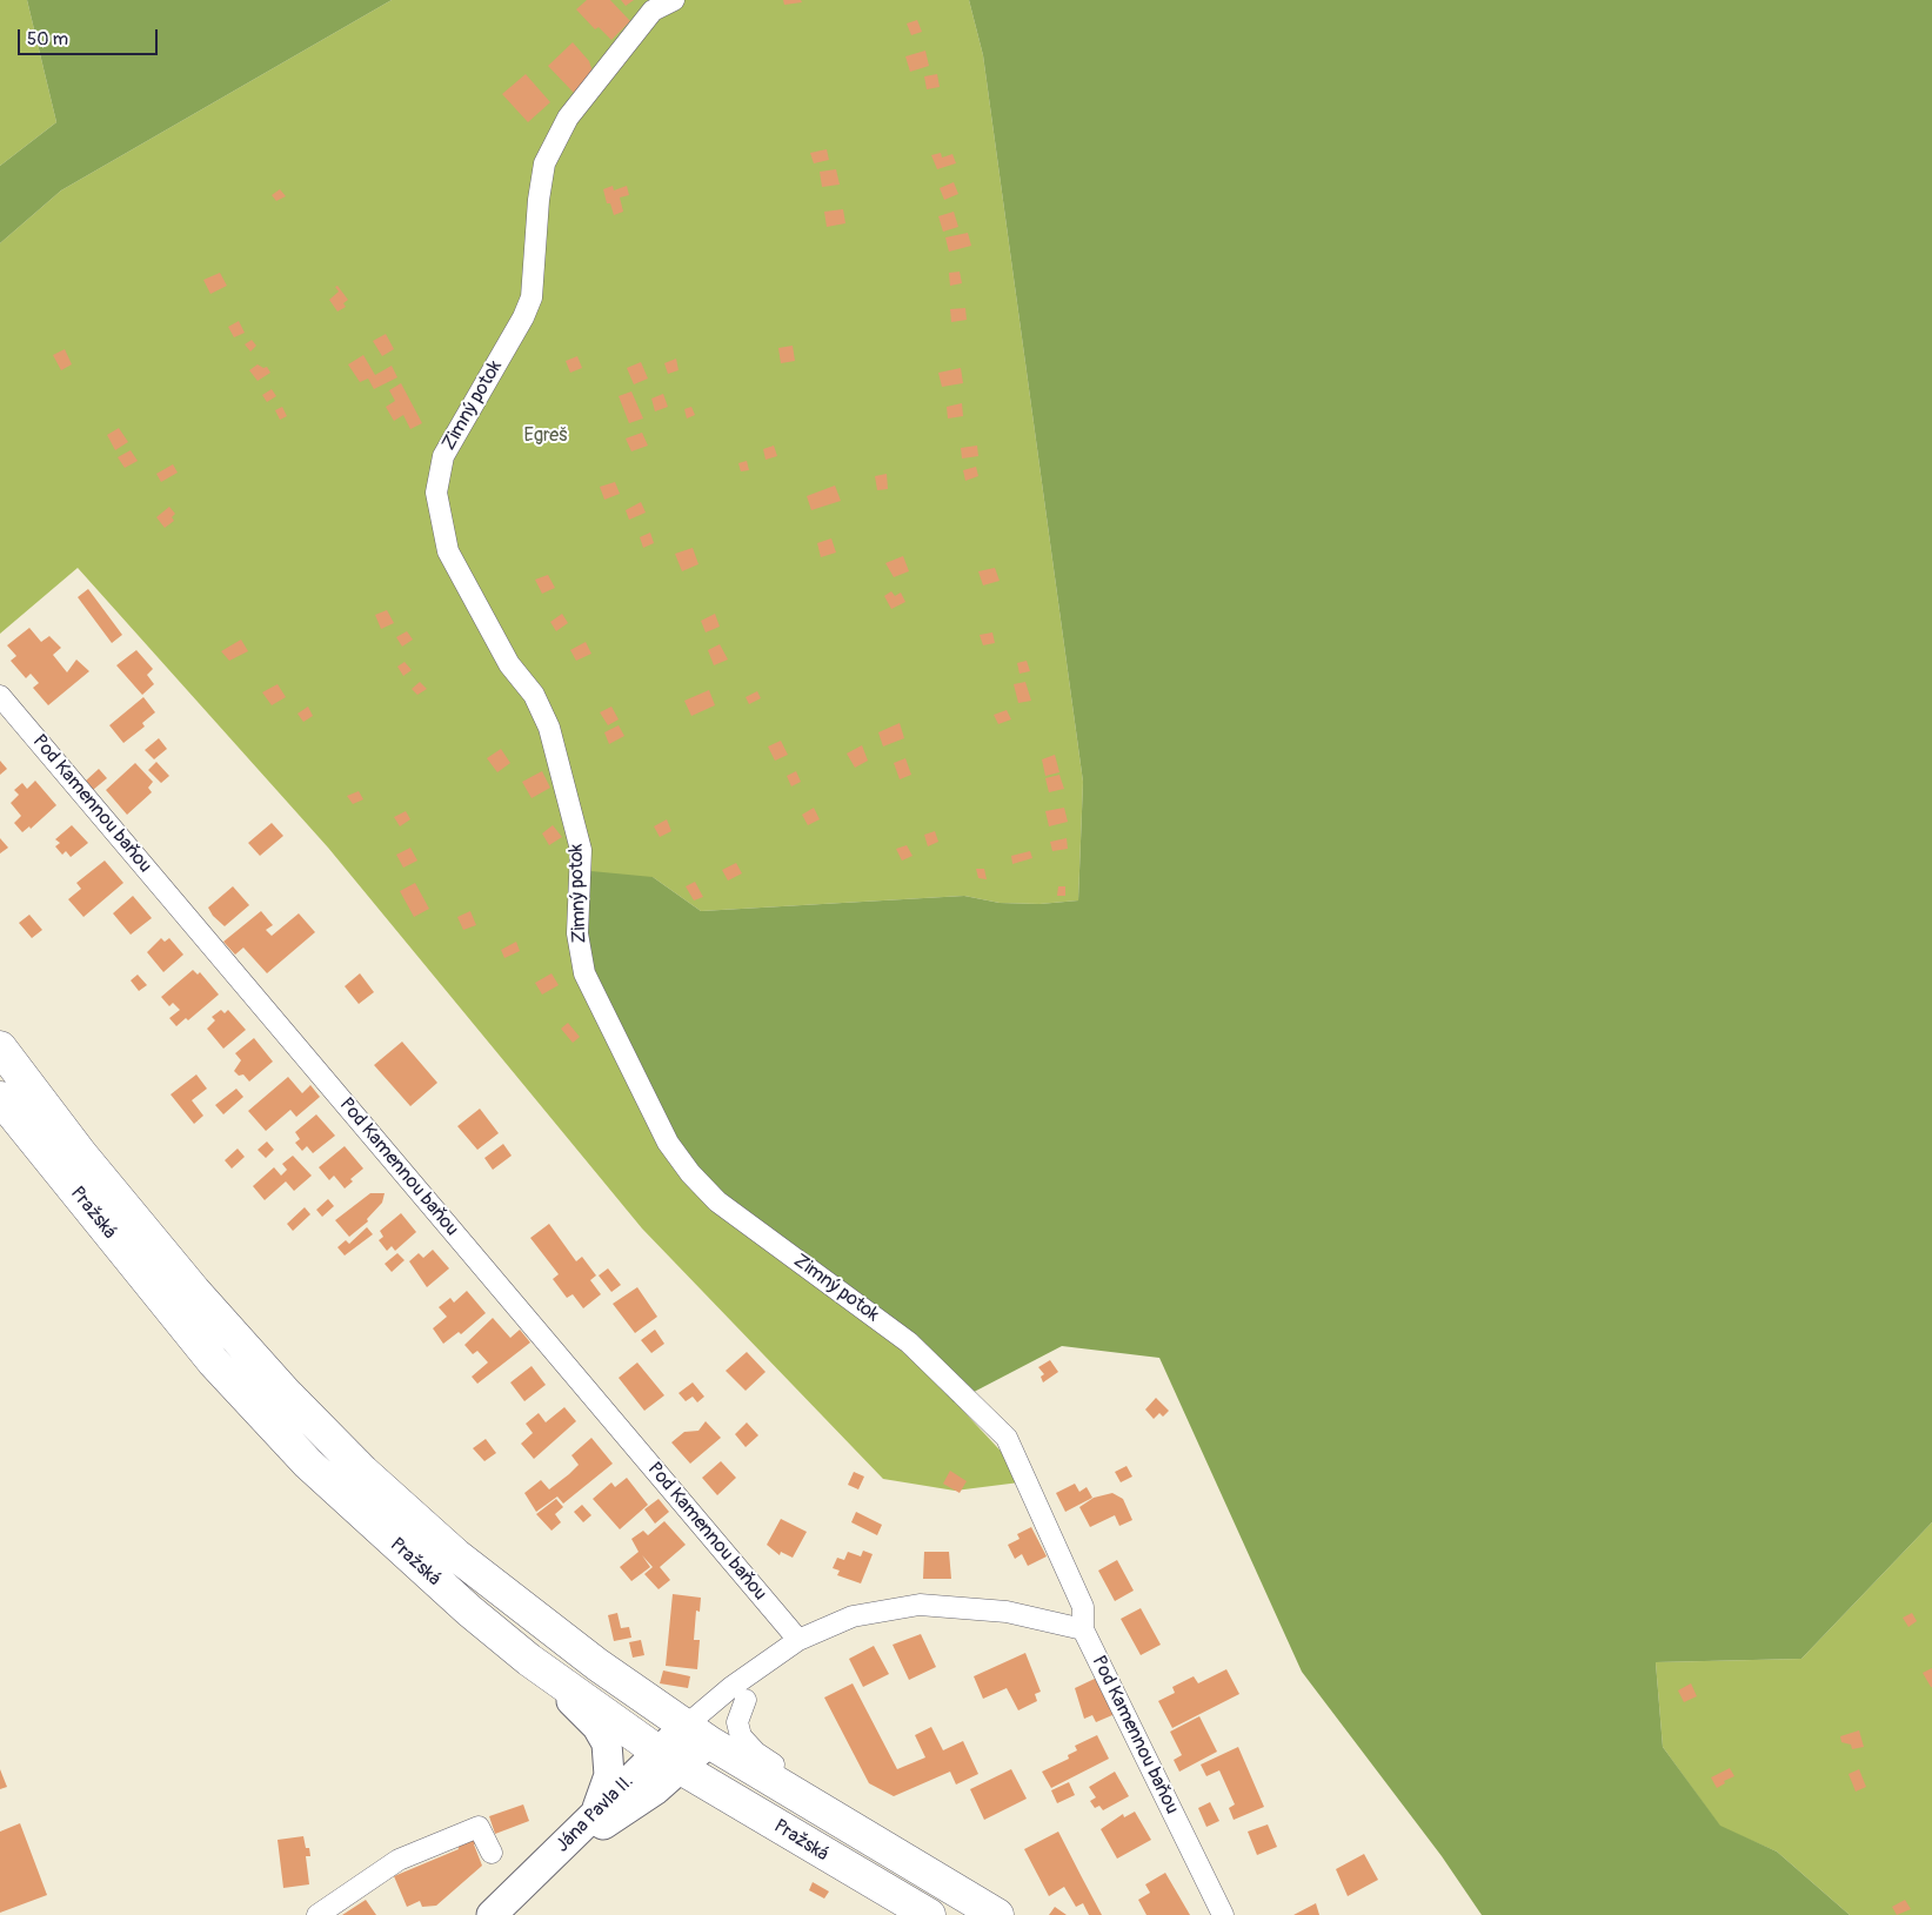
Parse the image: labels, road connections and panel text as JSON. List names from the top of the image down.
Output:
{
  "streets": {
    "main road": ["Pražská"],
    "street": ["Zimný potok", "Pod Kamennou baňou", "Jána Pavla II."]
  },
  "crossings": [
    ["Zimný potok", "Pod Kamennou baňou"],
    ["Pražská", "Jána Pavla II."]
  ],
  "parks": ["Egreš"],
  "scale_bar": "50 m"
}
